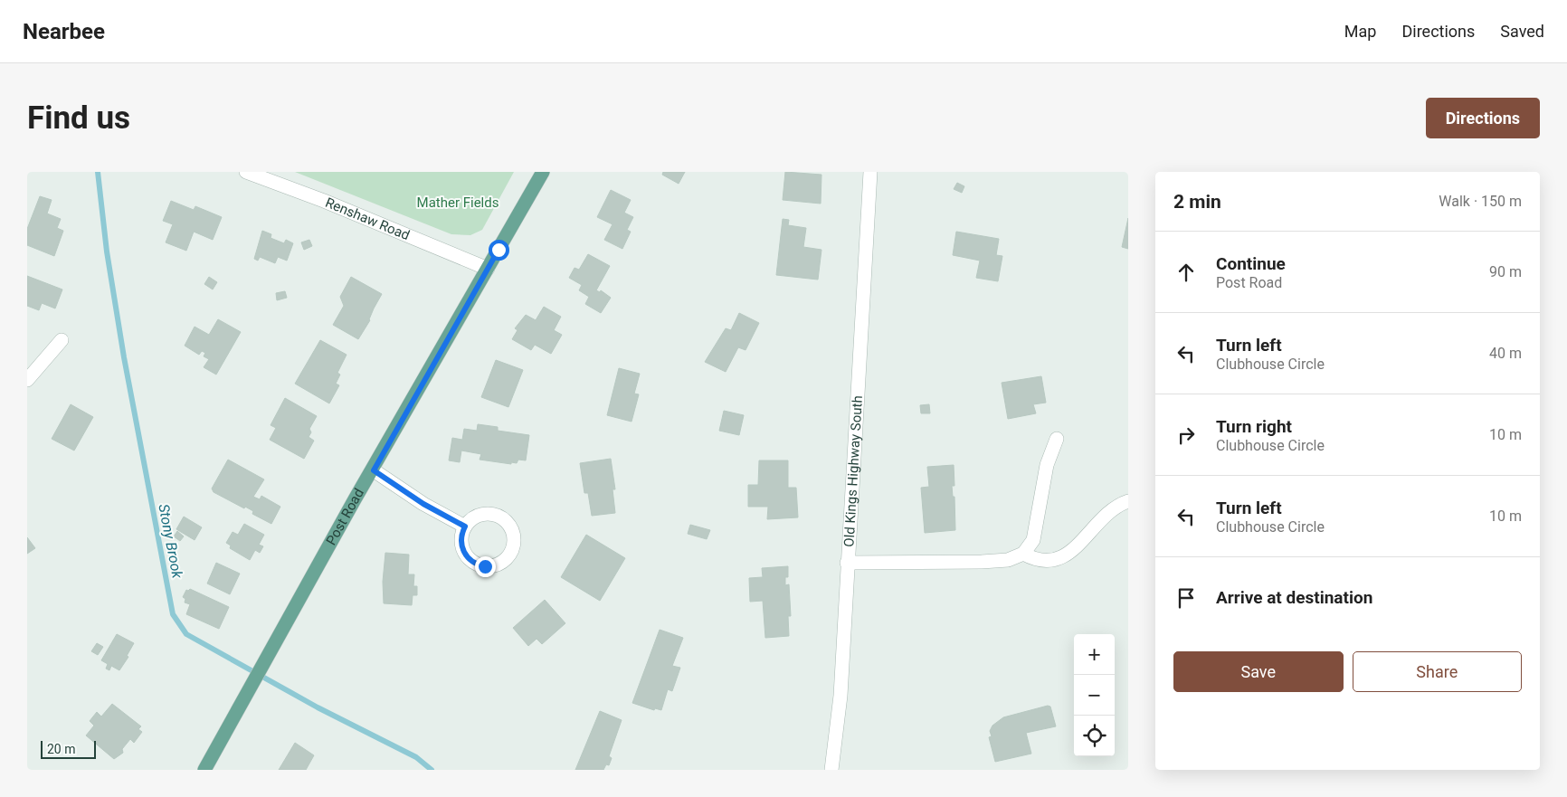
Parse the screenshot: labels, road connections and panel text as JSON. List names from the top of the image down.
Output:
{
  "streets": {
    "main road": ["Post Road"],
    "street": ["Renshaw Road", "Old Kings Highway South"]
  },
  "crossings": [
    ["Renshaw Road", "Post Road"]
  ],
  "water": ["Stony Brook"],
  "parks": ["Mather Fields"],
  "scale_bar": "20 m",
  "page": {
    "header": "Nearbee",
    "nav": ["Map", "Directions", "Saved"],
    "buttons": [
      "Directions",
      ["Save", "Share"]
    ],
    "title": "Find us",
    "heading": ["2 min", "Walk · 150 m"],
    "list": [
      ["Continue", "Post Road", "90 m"],
      ["Turn left", "Clubhouse Circle", "40 m"],
      ["Turn right", "Clubhouse Circle", "10 m"],
      ["Turn left", "Clubhouse Circle", "10 m"],
      "Arrive at destination"
    ],
    "map_buttons": ["+", "−"],
    "scale": "20 m"
  }
}
